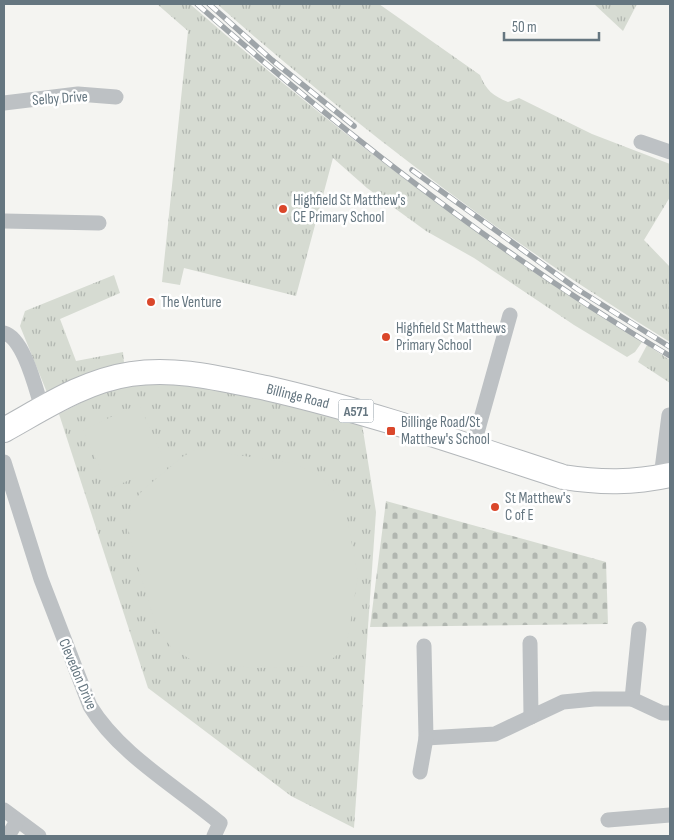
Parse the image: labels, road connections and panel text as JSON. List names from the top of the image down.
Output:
{
  "streets": {
    "main road": ["Billinge Road", "A571"],
    "street": ["Selby Drive", "Clevedon Drive"]
  },
  "crossings": [
    ["Billinge Road", "A571"]
  ],
  "places": {
    "other": [
      "Highfield St Matthew's CE Primary School",
      "The Venture",
      "Highfield St Matthews Primary School",
      "St Matthew's C of E"
    ],
    "transit": ["Billinge Road/St Matthew's School"]
  },
  "scale_bar": "50 m"
}
